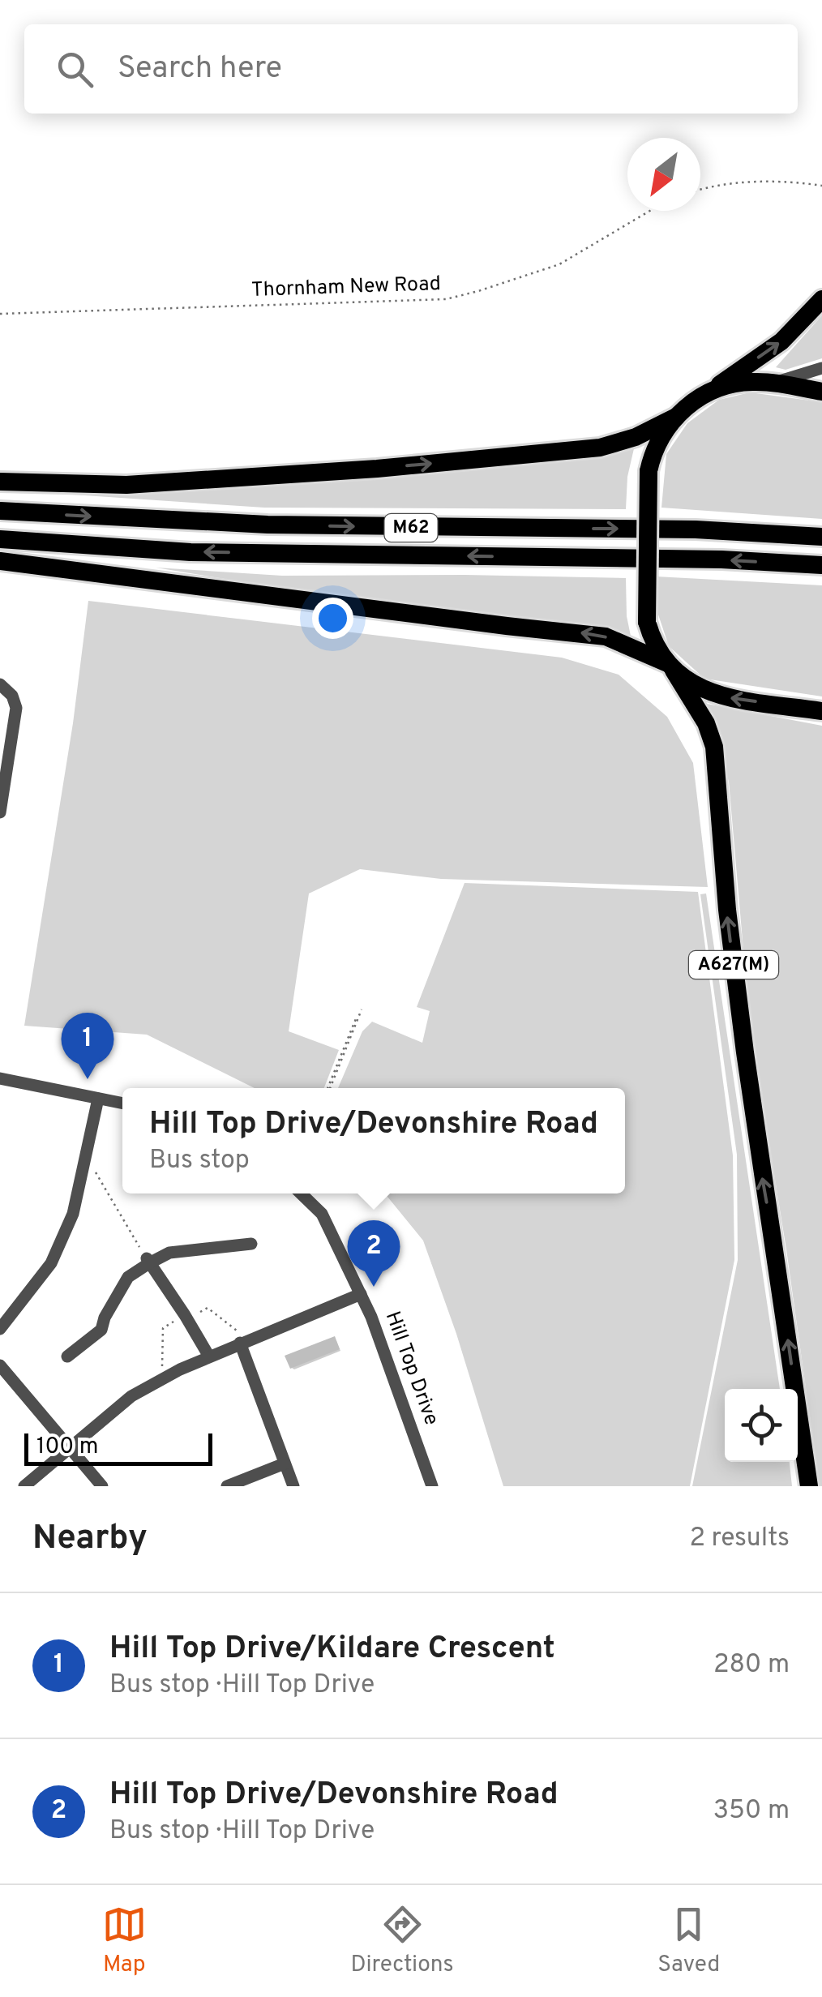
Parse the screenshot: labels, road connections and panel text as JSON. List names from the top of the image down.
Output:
{
  "streets": {
    "highway": ["M62", "A627(M)"],
    "street": ["Hill Top Drive"],
    "path": ["Thornham New Road"]
  },
  "scale_bar": "100 m",
  "north": "bottom left",
  "page": {
    "search": "Search here",
    "pins": ["1", "2"],
    "popup": ["Hill Top Drive/Devonshire Road", "Bus stop"],
    "scale": "100 m",
    "heading": ["Nearby", "2 results"],
    "list": [
      {
        "mark": "1",
        "name": "Hill Top Drive/Kildare Crescent",
        "note": "Bus stop · Hill Top Drive",
        "value": "280 m"
      },
      {
        "mark": "2",
        "name": "Hill Top Drive/Devonshire Road",
        "note": "Bus stop · Hill Top Drive",
        "value": "350 m"
      }
    ],
    "nav": ["Map", "Directions", "Saved"]
  }
}
